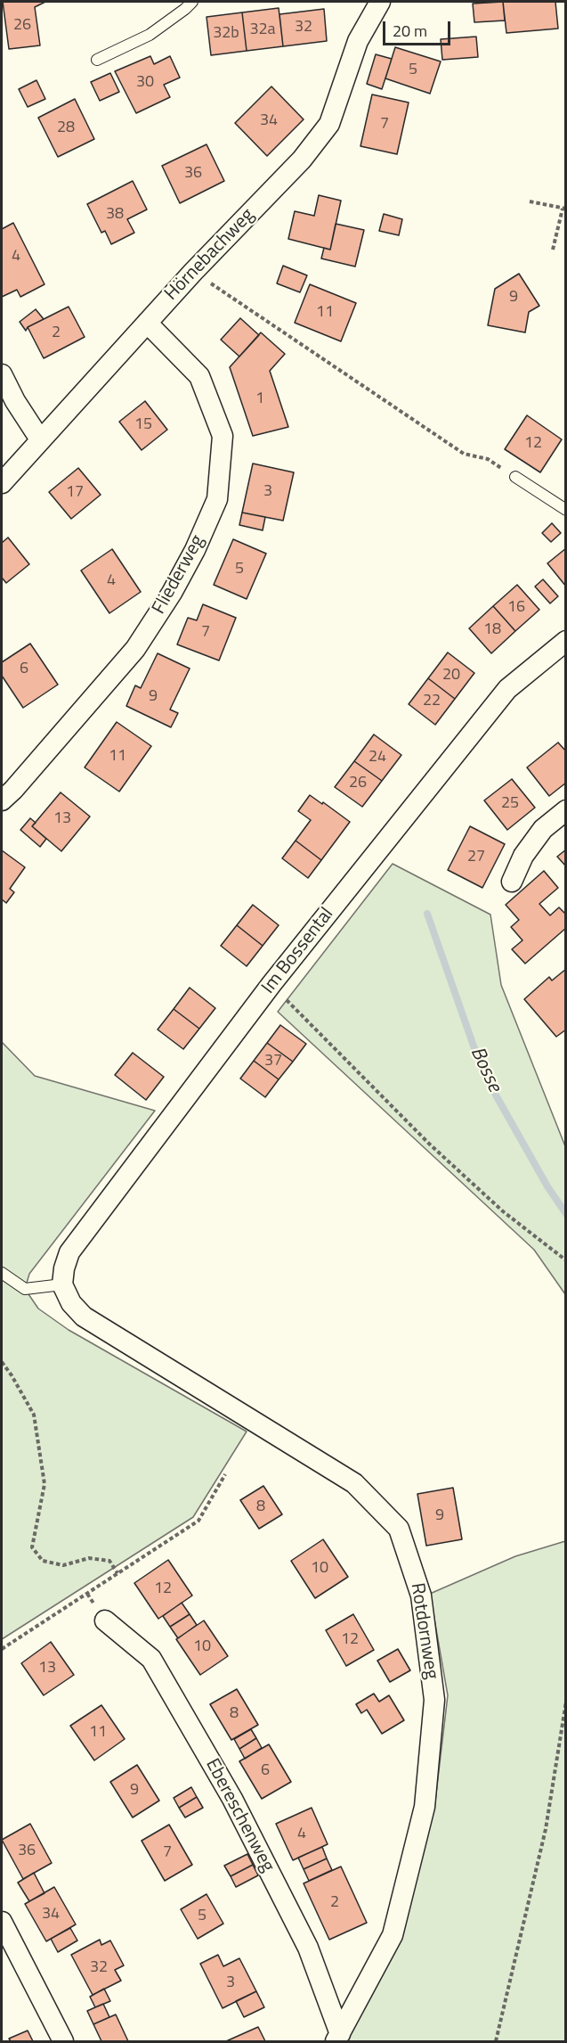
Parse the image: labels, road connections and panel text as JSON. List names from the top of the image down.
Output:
{
  "streets": {
    "street": [
      "Hörnebachweg",
      "Fliederweg",
      "Im Bossental",
      "Rotdornweg",
      "Ebereschenweg"
    ]
  },
  "crossings": [
    ["Hörnebachweg", "Fliederweg"],
    ["Im Bossental", "Rotdornweg"],
    ["Rotdornweg", "Ebereschenweg"]
  ],
  "water": ["Bosse"],
  "house_numbers": [
    "26",
    "32",
    "32a",
    "32b",
    "5",
    "30",
    "34",
    "7",
    "28",
    "36",
    "38",
    "4",
    "9",
    "11",
    "2",
    "1",
    "15",
    "12",
    "3",
    "17",
    "5",
    "4",
    "16",
    "18",
    "7",
    "6",
    "20",
    "9",
    "22",
    "11",
    "24",
    "26",
    "25",
    "13",
    "27",
    "37",
    "8",
    "9",
    "10",
    "12",
    "12",
    "10",
    "13",
    "8",
    "11",
    "6",
    "9",
    "4",
    "36",
    "7",
    "2",
    "34",
    "5",
    "32",
    "3"
  ],
  "scale_bar": "20 m"
}
